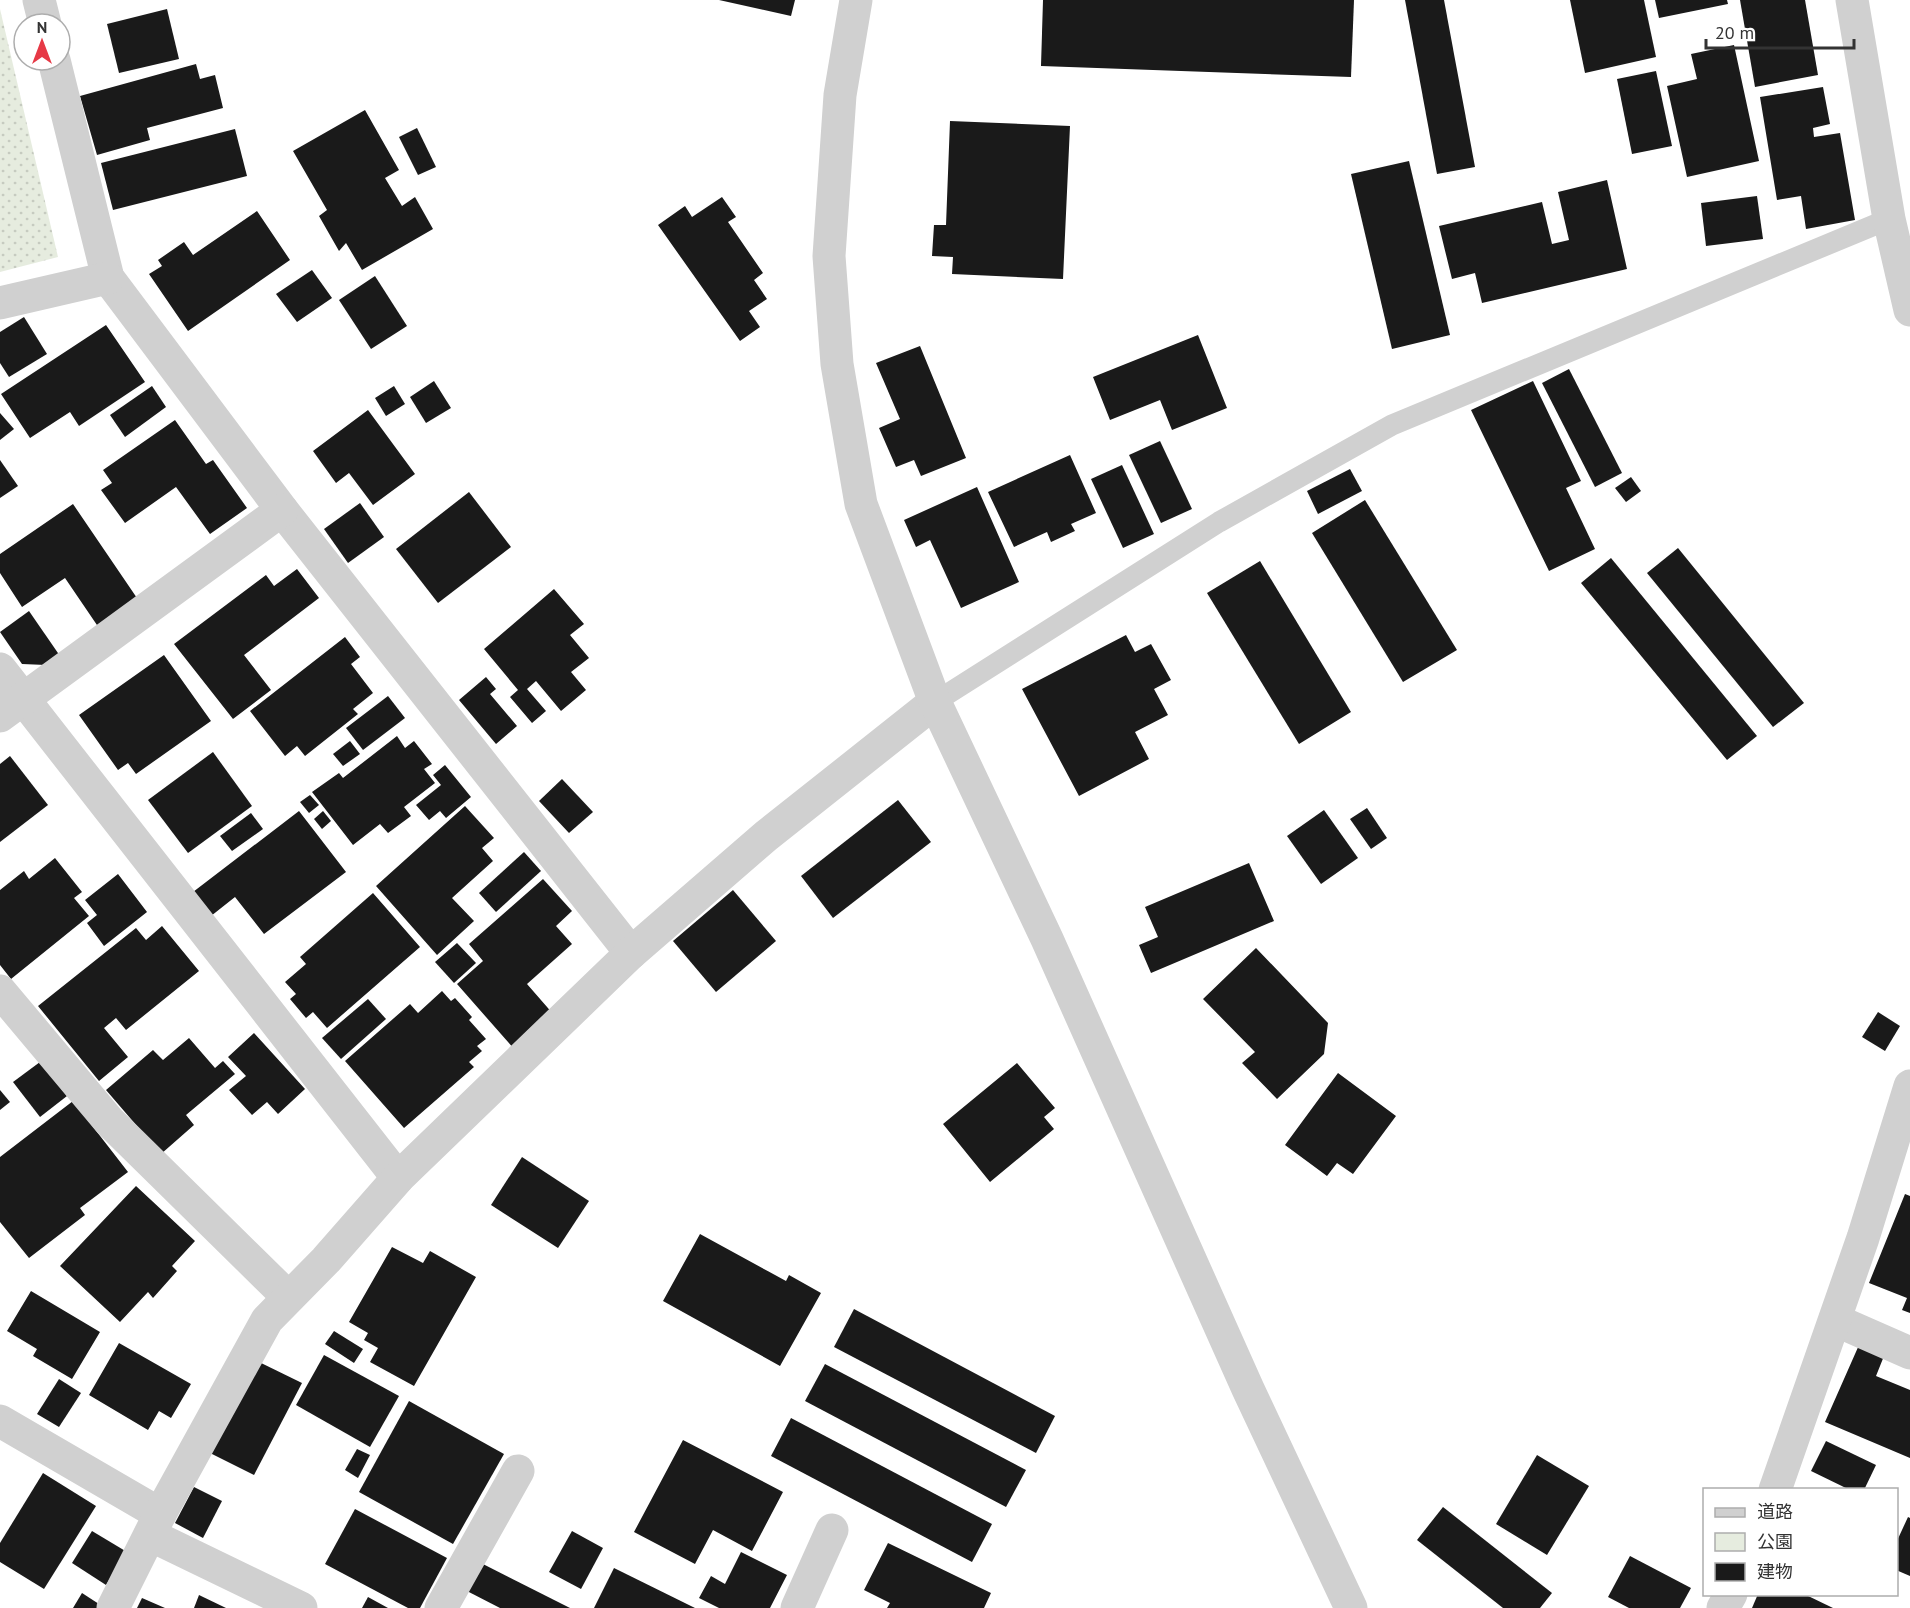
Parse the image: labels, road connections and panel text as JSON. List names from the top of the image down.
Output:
{
  "legend": ["道路", "公園", "建物"],
  "scale_bar": "20 m",
  "north": "top"
}
